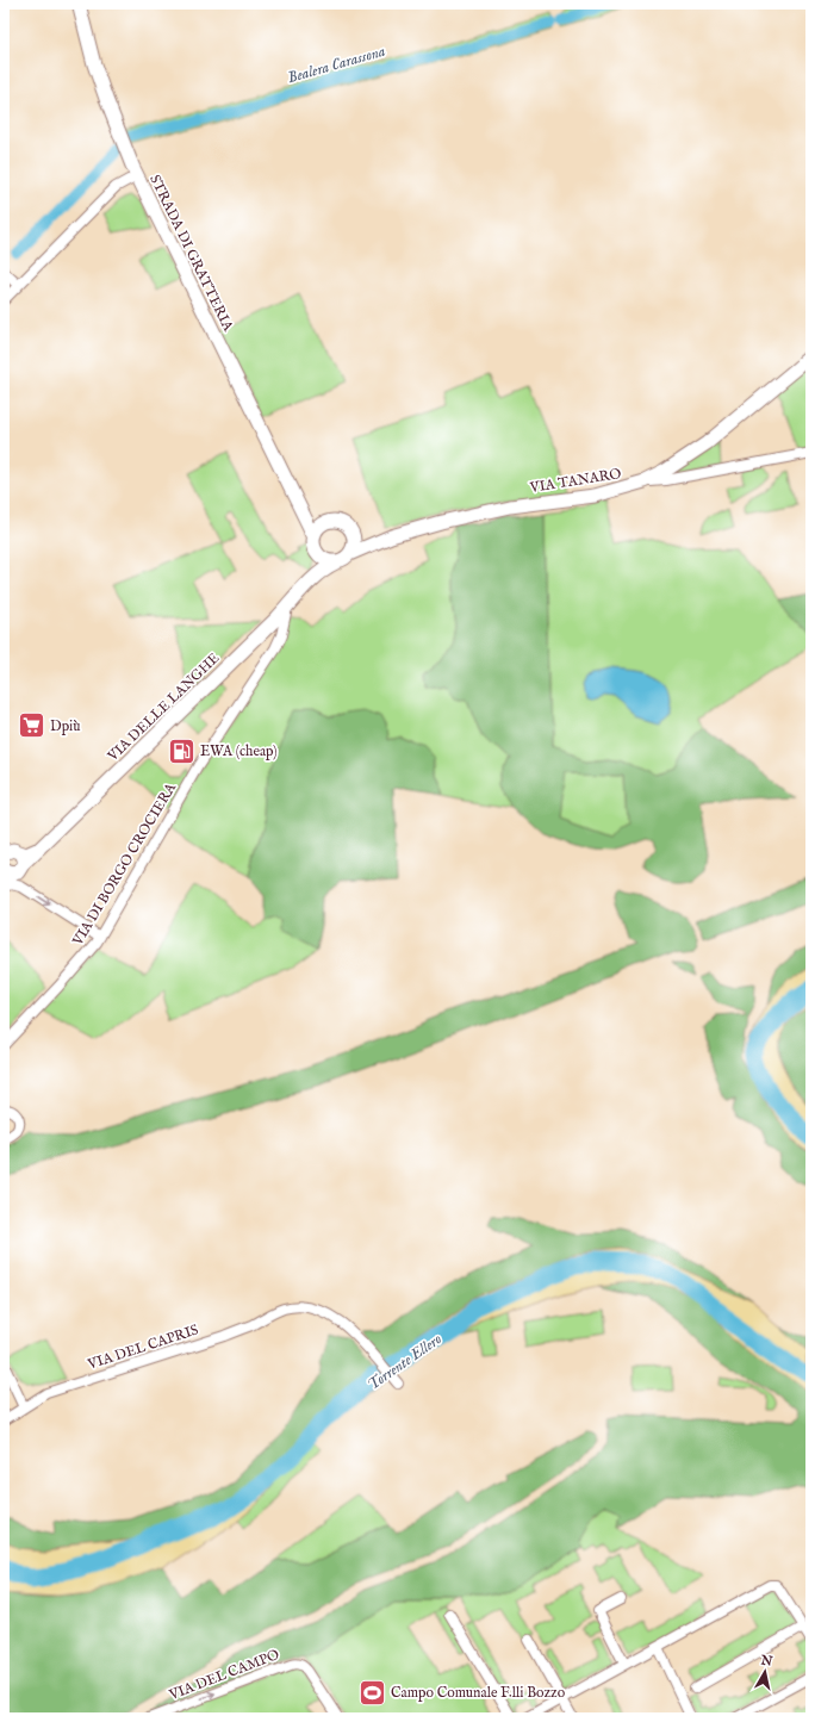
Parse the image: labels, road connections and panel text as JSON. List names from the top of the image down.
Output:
{
  "streets": {
    "main road": ["STRADA DI GRATTERIA", "VIA TANARO", "VIA DELLE LANGHE"],
    "street": ["VIA DI BORGO CROCIERA", "VIA DEL CAPRIS", "VIA DEL CAMPO"]
  },
  "crossings": [
    ["STRADA DI GRATTERIA", "VIA TANARO"],
    ["STRADA DI GRATTERIA", "VIA DELLE LANGHE"],
    ["VIA TANARO", "VIA DELLE LANGHE"],
    ["VIA DELLE LANGHE", "VIA DI BORGO CROCIERA"]
  ],
  "one_way": ["VIA DEL CAMPO"],
  "water": ["Bealera Carassona", "Torrente Ellero"],
  "places": {
    "supermarket": ["Dpiù"],
    "fuel station": ["EWA (cheap)"],
    "sports": ["Campo Comunale F.lli Bozzo"]
  },
  "north": "top"
}
